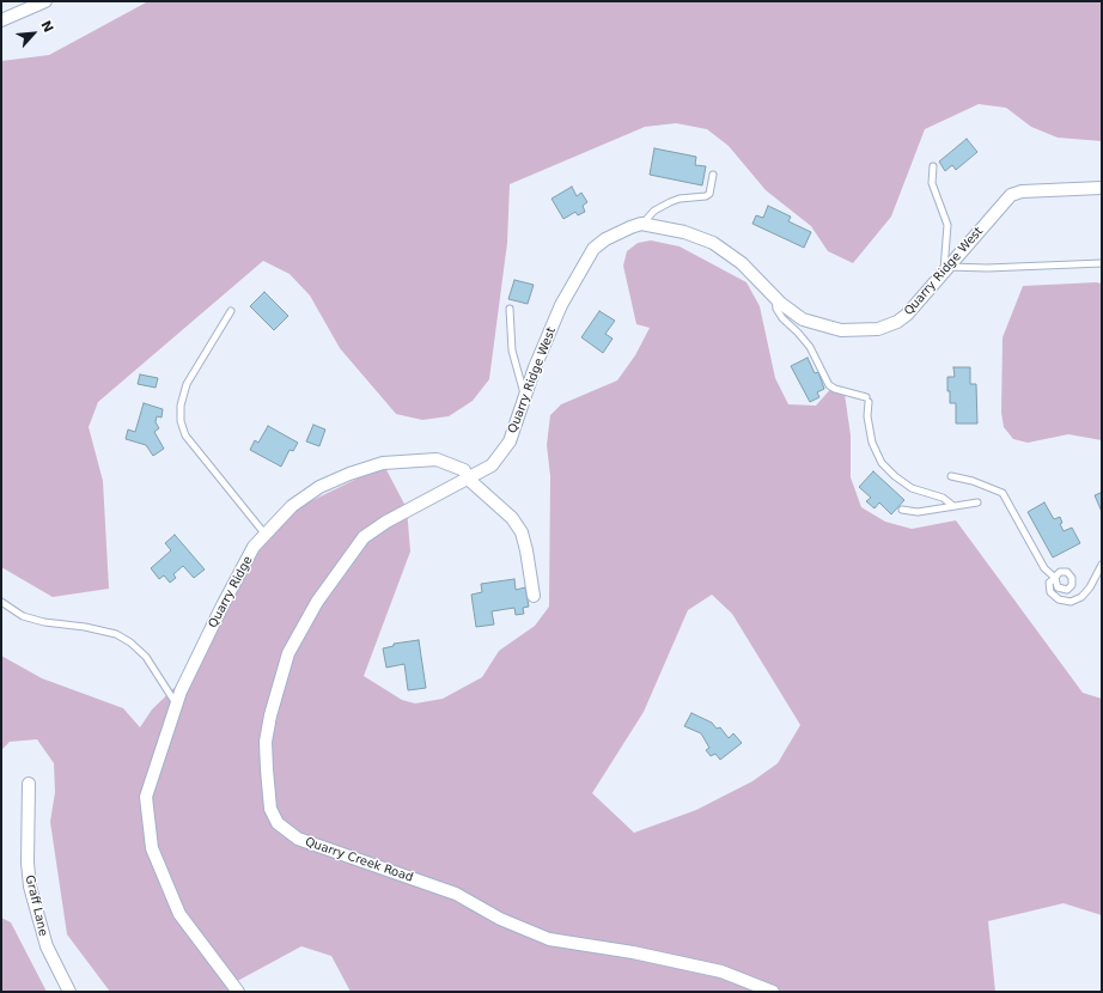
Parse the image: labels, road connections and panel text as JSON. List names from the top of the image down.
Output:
{
  "streets": {
    "street": [
      "Quarry Ridge West",
      "Quarry Ridge",
      "Quarry Creek Road",
      "Graff Lane"
    ]
  },
  "crossings": [
    ["Quarry Ridge West", "Quarry Ridge"],
    ["Quarry Ridge West", "Quarry Creek Road"],
    ["Quarry Ridge", "Quarry Creek Road"]
  ],
  "north": "top right"
}
